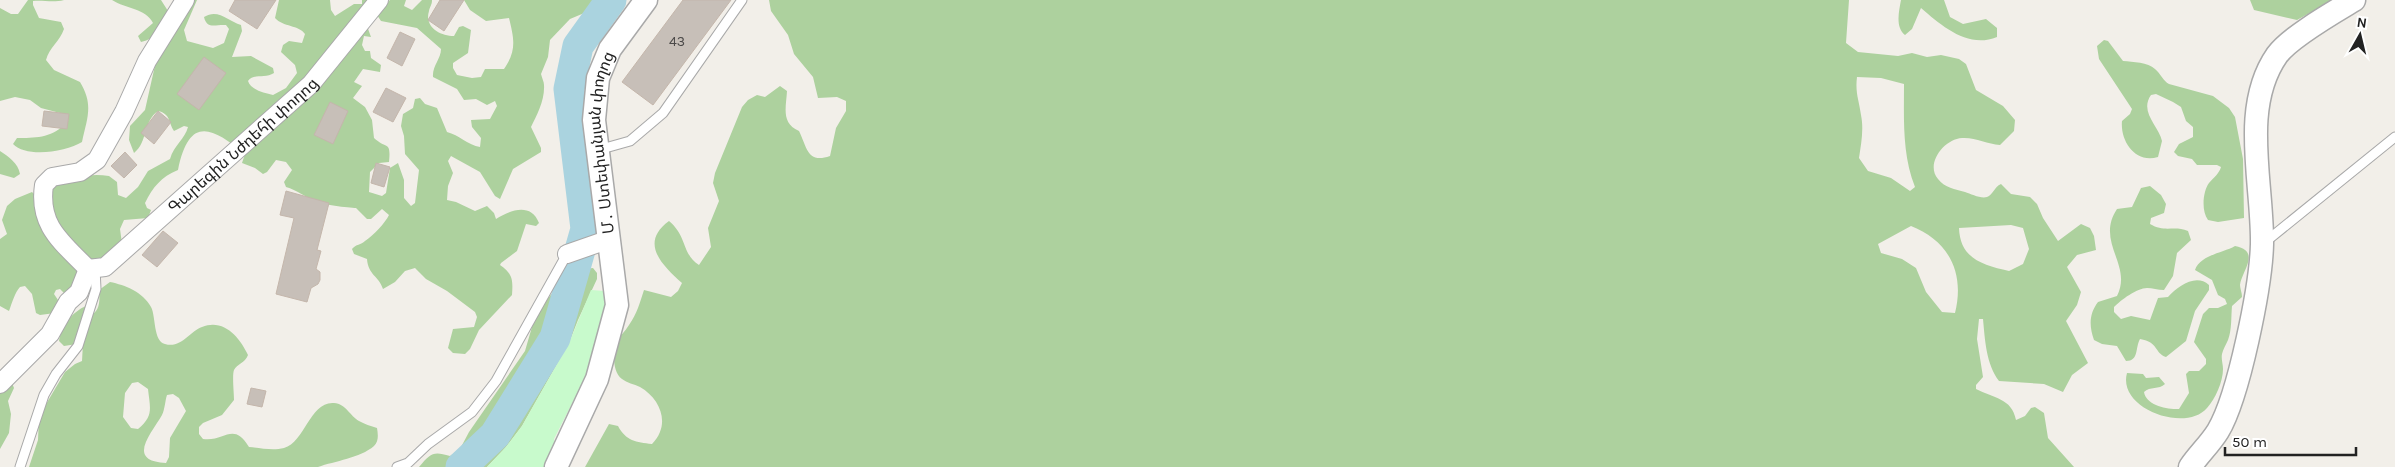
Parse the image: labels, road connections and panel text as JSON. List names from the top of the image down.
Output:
{
  "streets": {
    "street": ["Գարեգին Նժդեհի փողոց", "Մ․ Ստեփանյան փողոց"]
  },
  "house_numbers": ["43"],
  "scale_bar": "50 m",
  "north": "top"
}
